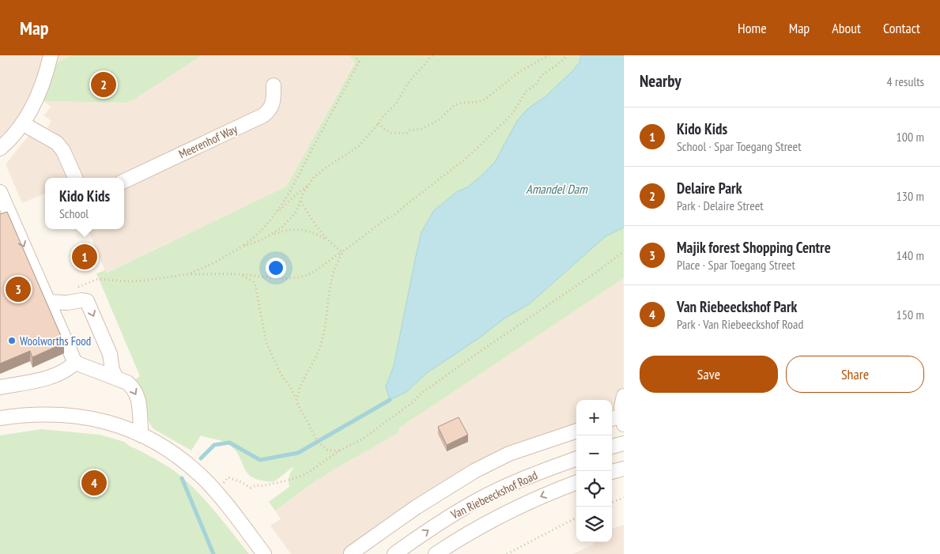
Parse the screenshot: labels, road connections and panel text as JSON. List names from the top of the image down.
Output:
{
  "streets": {
    "street": ["Meerenhof Way", "Van Riebeeckshof Road"]
  },
  "water": ["Amandel Dam"],
  "places": ["Woolworths Food"],
  "page": {
    "header": "Map",
    "nav": [
      "Home",
      "Map",
      "About",
      "Contact"
    ],
    "heading": ["Nearby", "4 results"],
    "pins": [
      "2",
      "1",
      "3",
      "4"
    ],
    "list": [
      {
        "mark": "1",
        "name": "Kido Kids",
        "note": "School · Spar Toegang Street",
        "value": "100 m"
      },
      {
        "mark": "2",
        "name": "Delaire Park",
        "note": "Park · Delaire Street",
        "value": "130 m"
      },
      {
        "mark": "3",
        "name": "Majik forest Shopping Centre",
        "note": "Place · Spar Toegang Street",
        "value": "140 m"
      },
      {
        "mark": "4",
        "name": "Van Riebeeckshof Park",
        "note": "Park · Van Riebeeckshof Road",
        "value": "150 m"
      }
    ],
    "popup": ["Kido Kids", "School"],
    "buttons": ["Save", "Share"],
    "map_buttons": ["+", "−"]
  }
}
